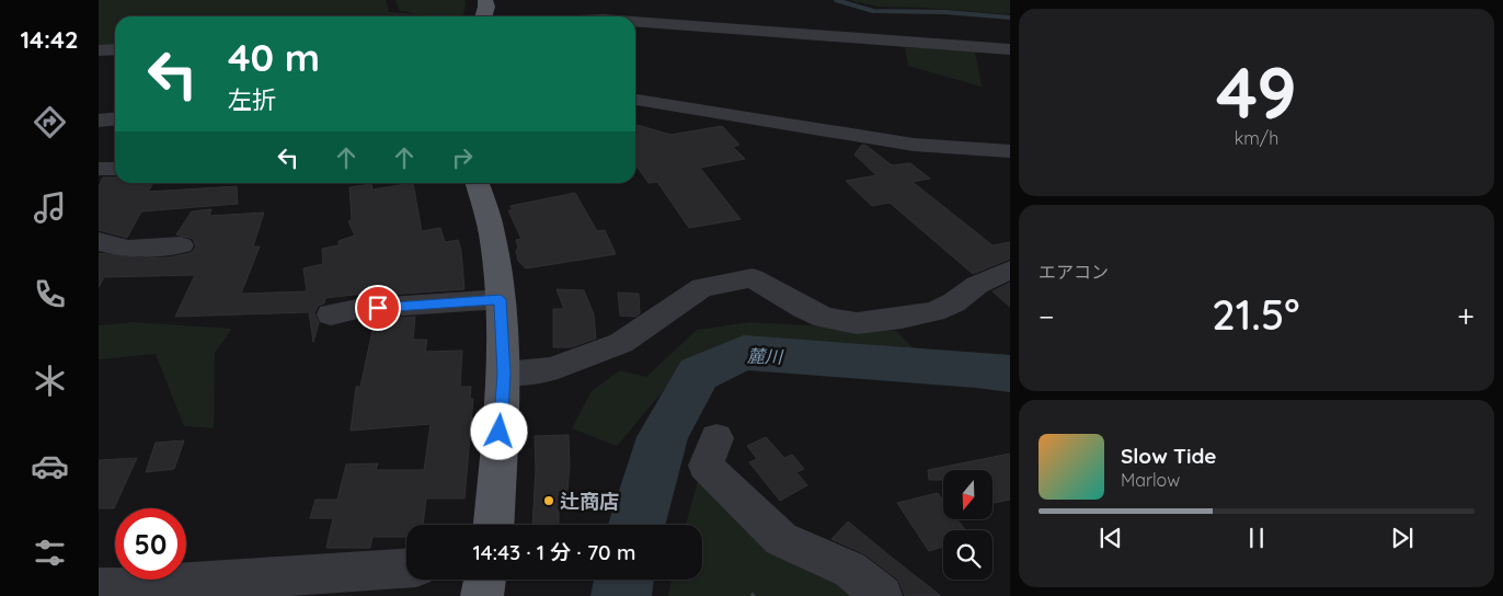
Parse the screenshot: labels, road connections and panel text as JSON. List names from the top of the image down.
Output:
{
  "water": ["麓川"],
  "places": ["辻商店"],
  "north": "bottom",
  "page": {
    "tabs": "14:42",
    "tile": [
      ["49", "km/h"],
      "エアコン"
    ],
    "turn": ["40 m", "左折"],
    "heat": ["−", "21.5°", "+"],
    "song": ["Slow Tide", "Marlow"],
    "limit": "50",
    "trip": "14:43 · 1 分 · 70 m"
  }
}
